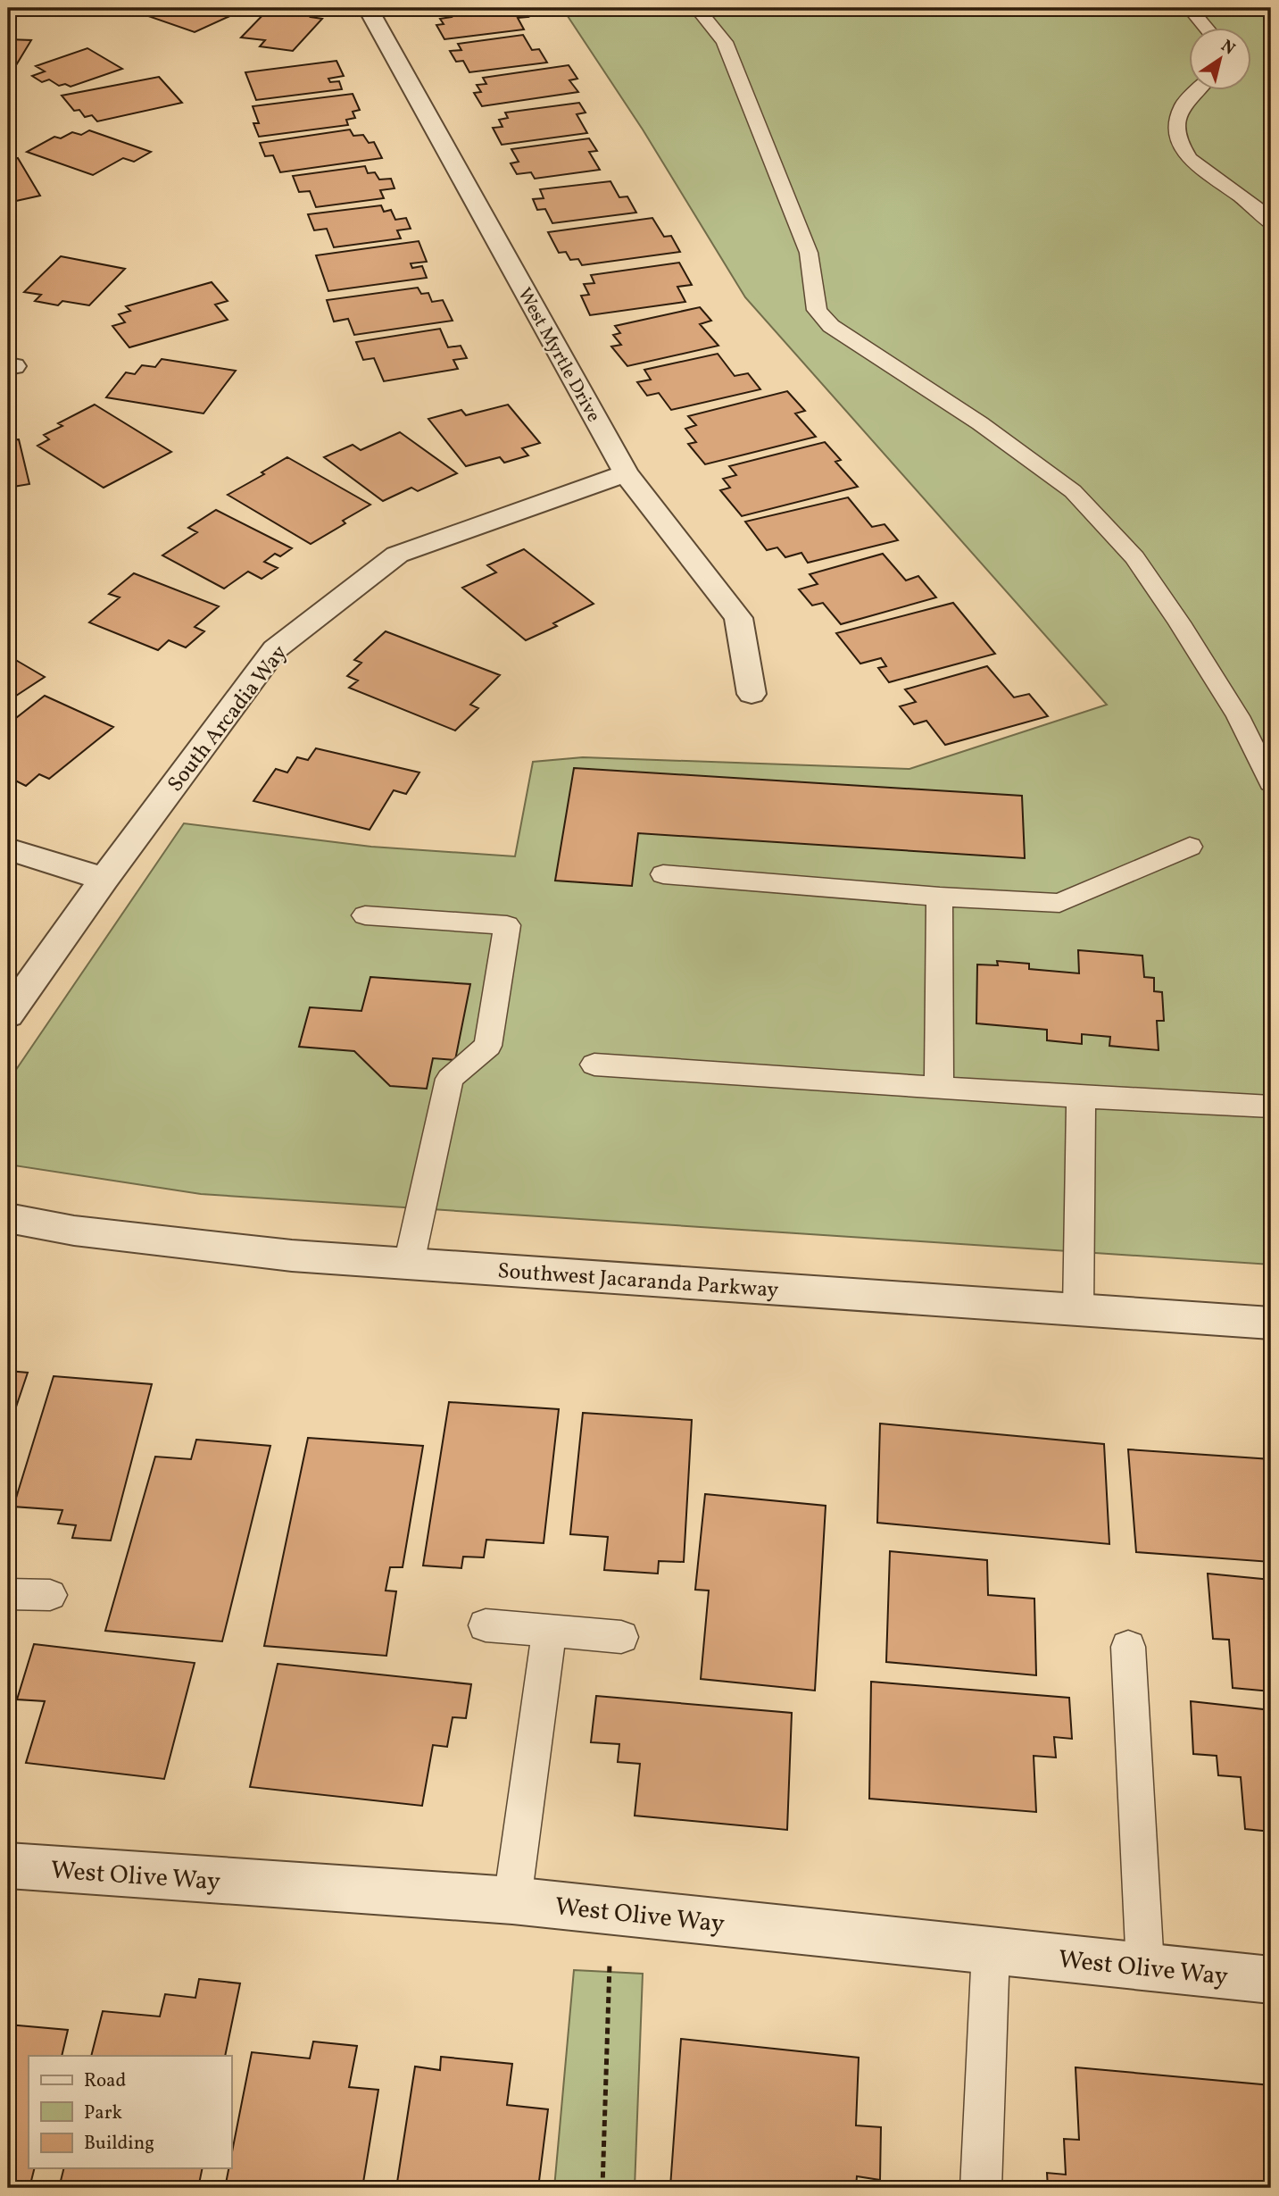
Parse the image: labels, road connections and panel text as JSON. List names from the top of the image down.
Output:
{
  "streets": {
    "street": [
      "West Myrtle Drive",
      "South Arcadia Way",
      "Southwest Jacaranda Parkway",
      "West Olive Way"
    ]
  },
  "crossings": [
    ["West Myrtle Drive", "South Arcadia Way"]
  ],
  "legend": ["Road", "Park", "Building"],
  "north": "top right"
}
